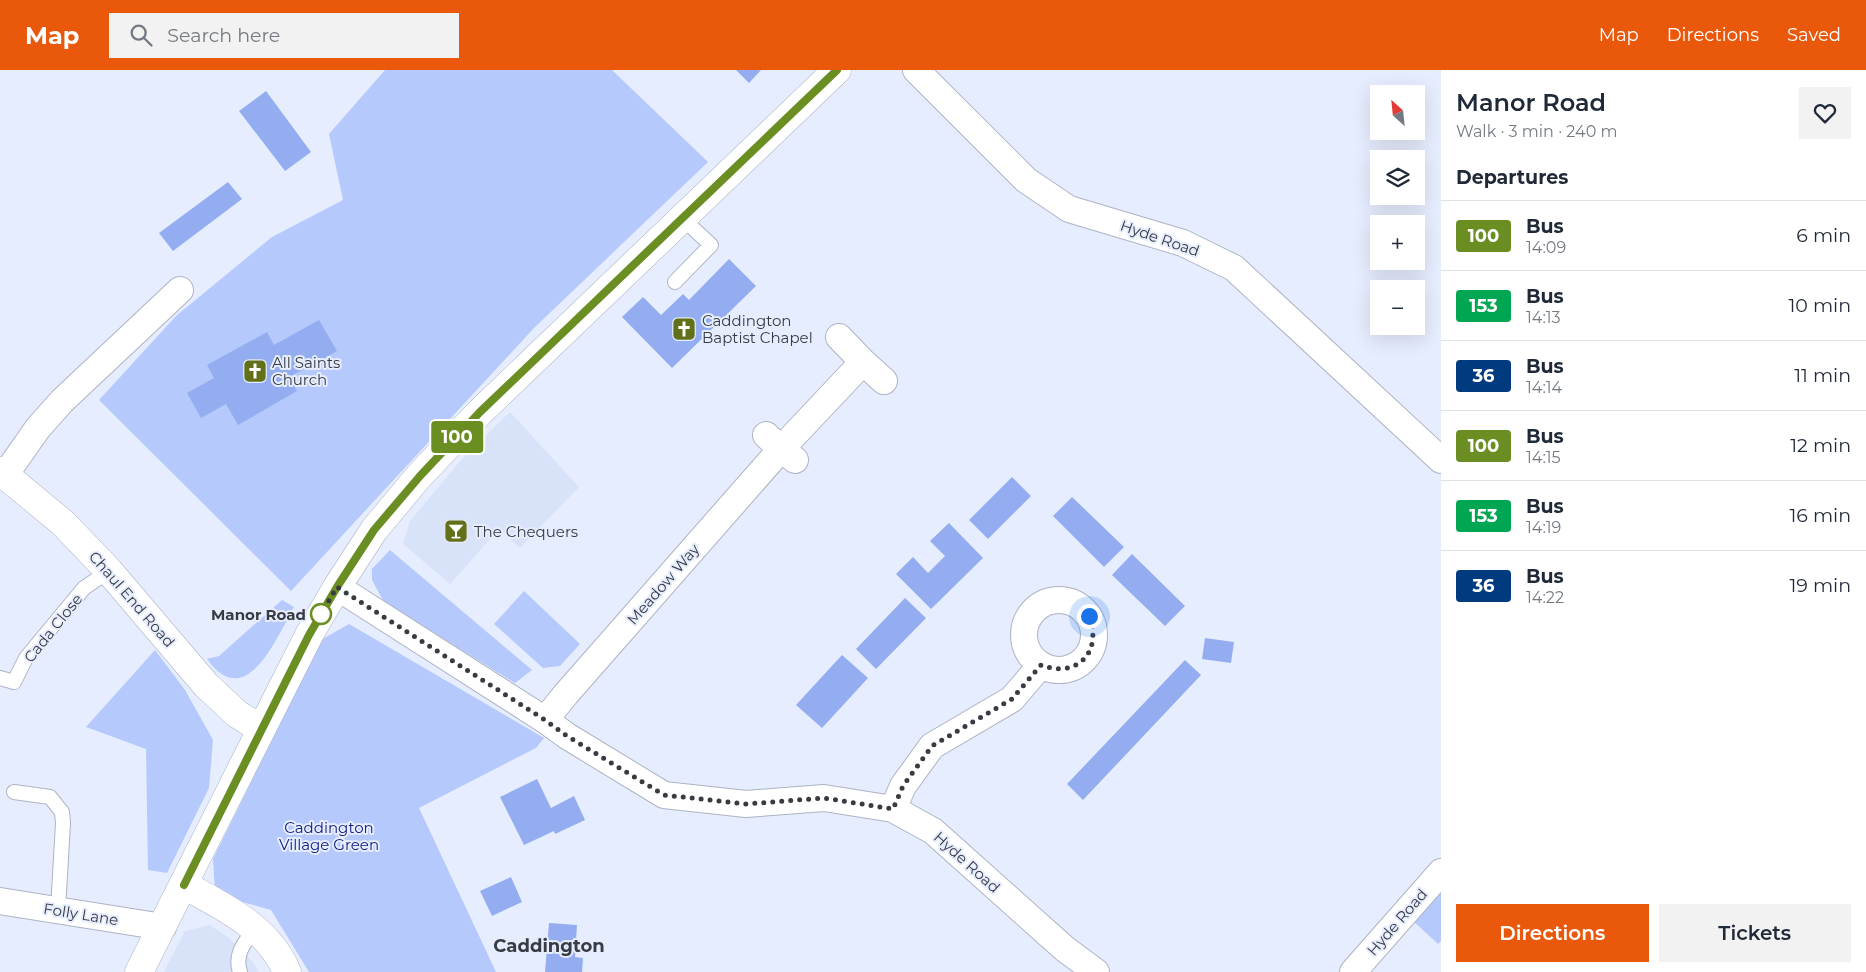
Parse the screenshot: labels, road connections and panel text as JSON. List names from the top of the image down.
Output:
{
  "streets": {
    "street": [
      "Hyde Road",
      "Meadow Way",
      "Chaul End Road",
      "Folly Lane"
    ],
    "lane": ["Cada Close"]
  },
  "crossings": [
    ["Hyde Road", "Meadow Way"],
    ["Chaul End Road", "Cada Close"]
  ],
  "districts": ["Caddington"],
  "parks": ["Caddington Village Green"],
  "places": {
    "church": ["Caddington Baptist Chapel", "All Saints Church"],
    "bar": ["The Chequers"],
    "other": ["Manor Road"]
  },
  "lines": ["bus line 100"],
  "north": "top left",
  "page": {
    "header": "Map",
    "search": "Search here",
    "nav": ["Map", "Directions", "Saved"],
    "on_map": "100",
    "heading": [
      ["Manor Road", "Walk · 3 min · 240 m"],
      "Departures"
    ],
    "map_buttons": ["+", "−"],
    "list": [
      {
        "mark": "100",
        "name": "Bus",
        "note": "14:09",
        "value": "6 min"
      },
      {
        "mark": "153",
        "name": "Bus",
        "note": "14:13",
        "value": "10 min"
      },
      {
        "mark": "36",
        "name": "Bus",
        "note": "14:14",
        "value": "11 min"
      },
      {
        "mark": "100",
        "name": "Bus",
        "note": "14:15",
        "value": "12 min"
      },
      {
        "mark": "153",
        "name": "Bus",
        "note": "14:19",
        "value": "16 min"
      },
      {
        "mark": "36",
        "name": "Bus",
        "note": "14:22",
        "value": "19 min"
      }
    ],
    "buttons": ["Directions", "Tickets"]
  }
}
